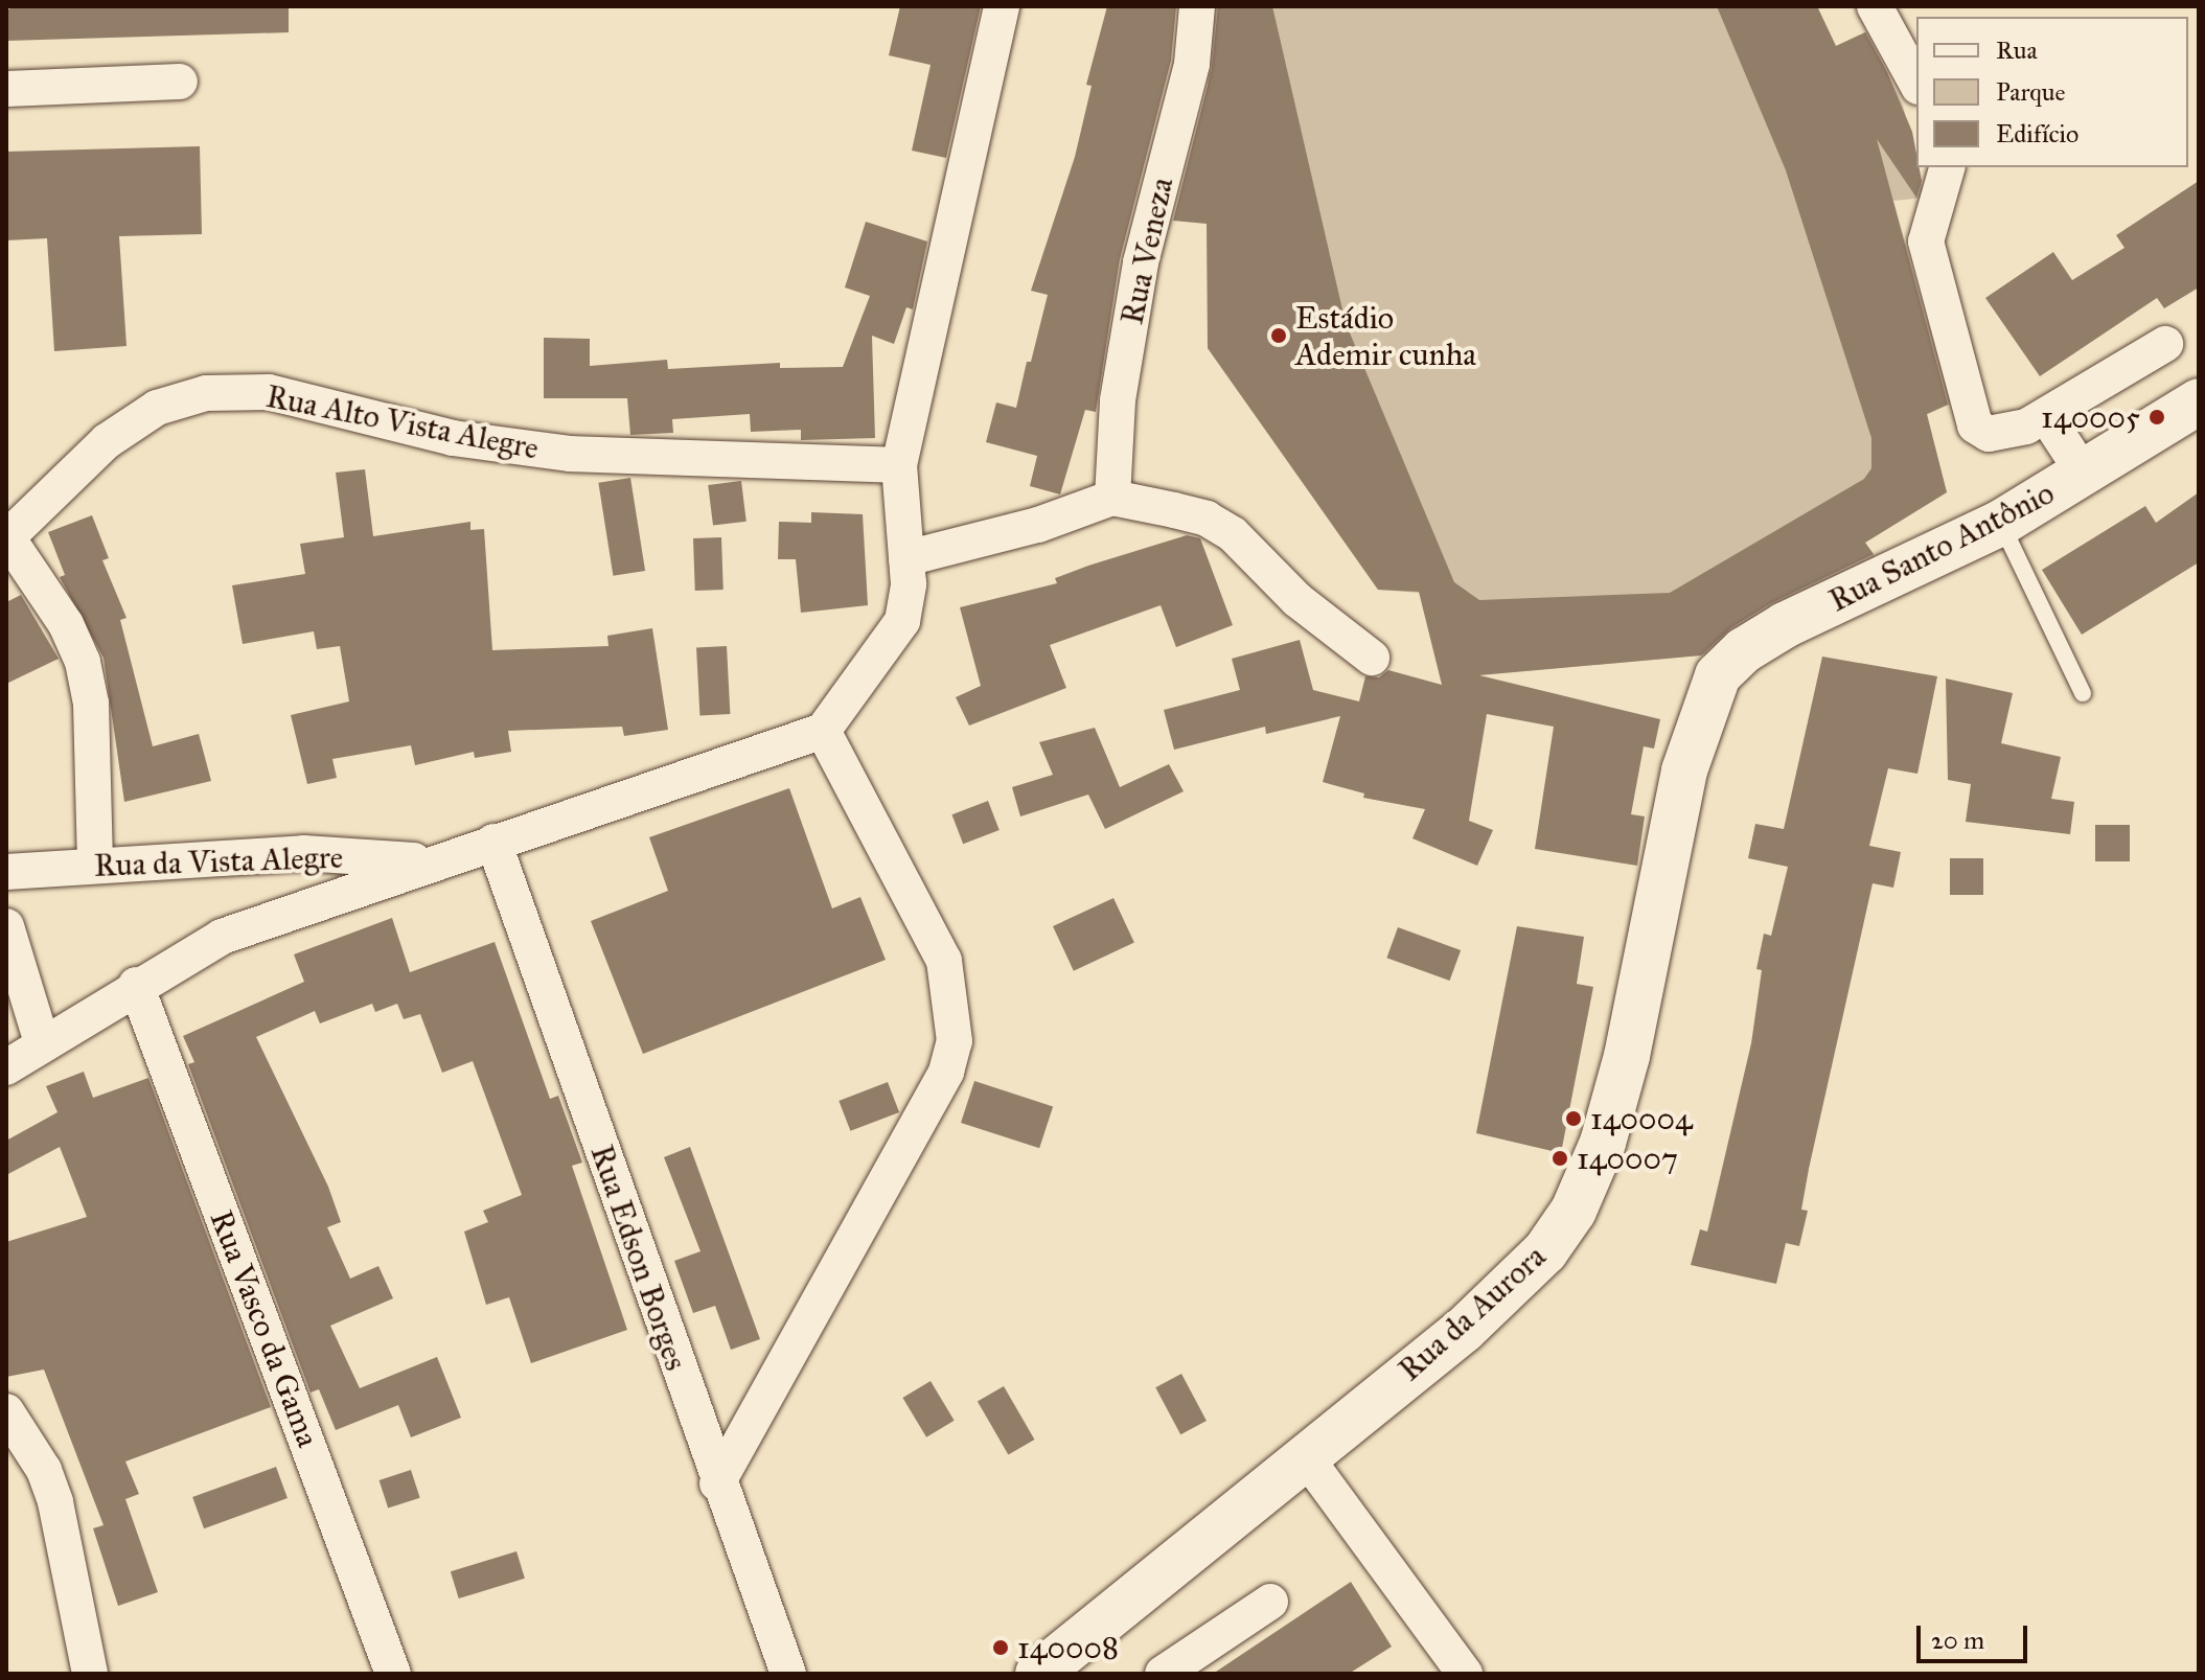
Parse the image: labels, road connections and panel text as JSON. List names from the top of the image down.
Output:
{
  "streets": {
    "main road": ["Rua Santo Antônio", "Rua da Aurora"],
    "street": [
      "Rua Veneza",
      "Rua Alto Vista Alegre",
      "Rua da Vista Alegre",
      "Rua Edson Borges",
      "Rua Vasco da Gama"
    ]
  },
  "crossings": [
    ["Rua Santo Antônio", "Rua da Aurora"]
  ],
  "places": [
    "Estádio Ademir cunha",
    "140005",
    "140004",
    "140007",
    "140008"
  ],
  "legend": ["Rua", "Parque", "Edifício"],
  "scale_bar": "20 m"
}
